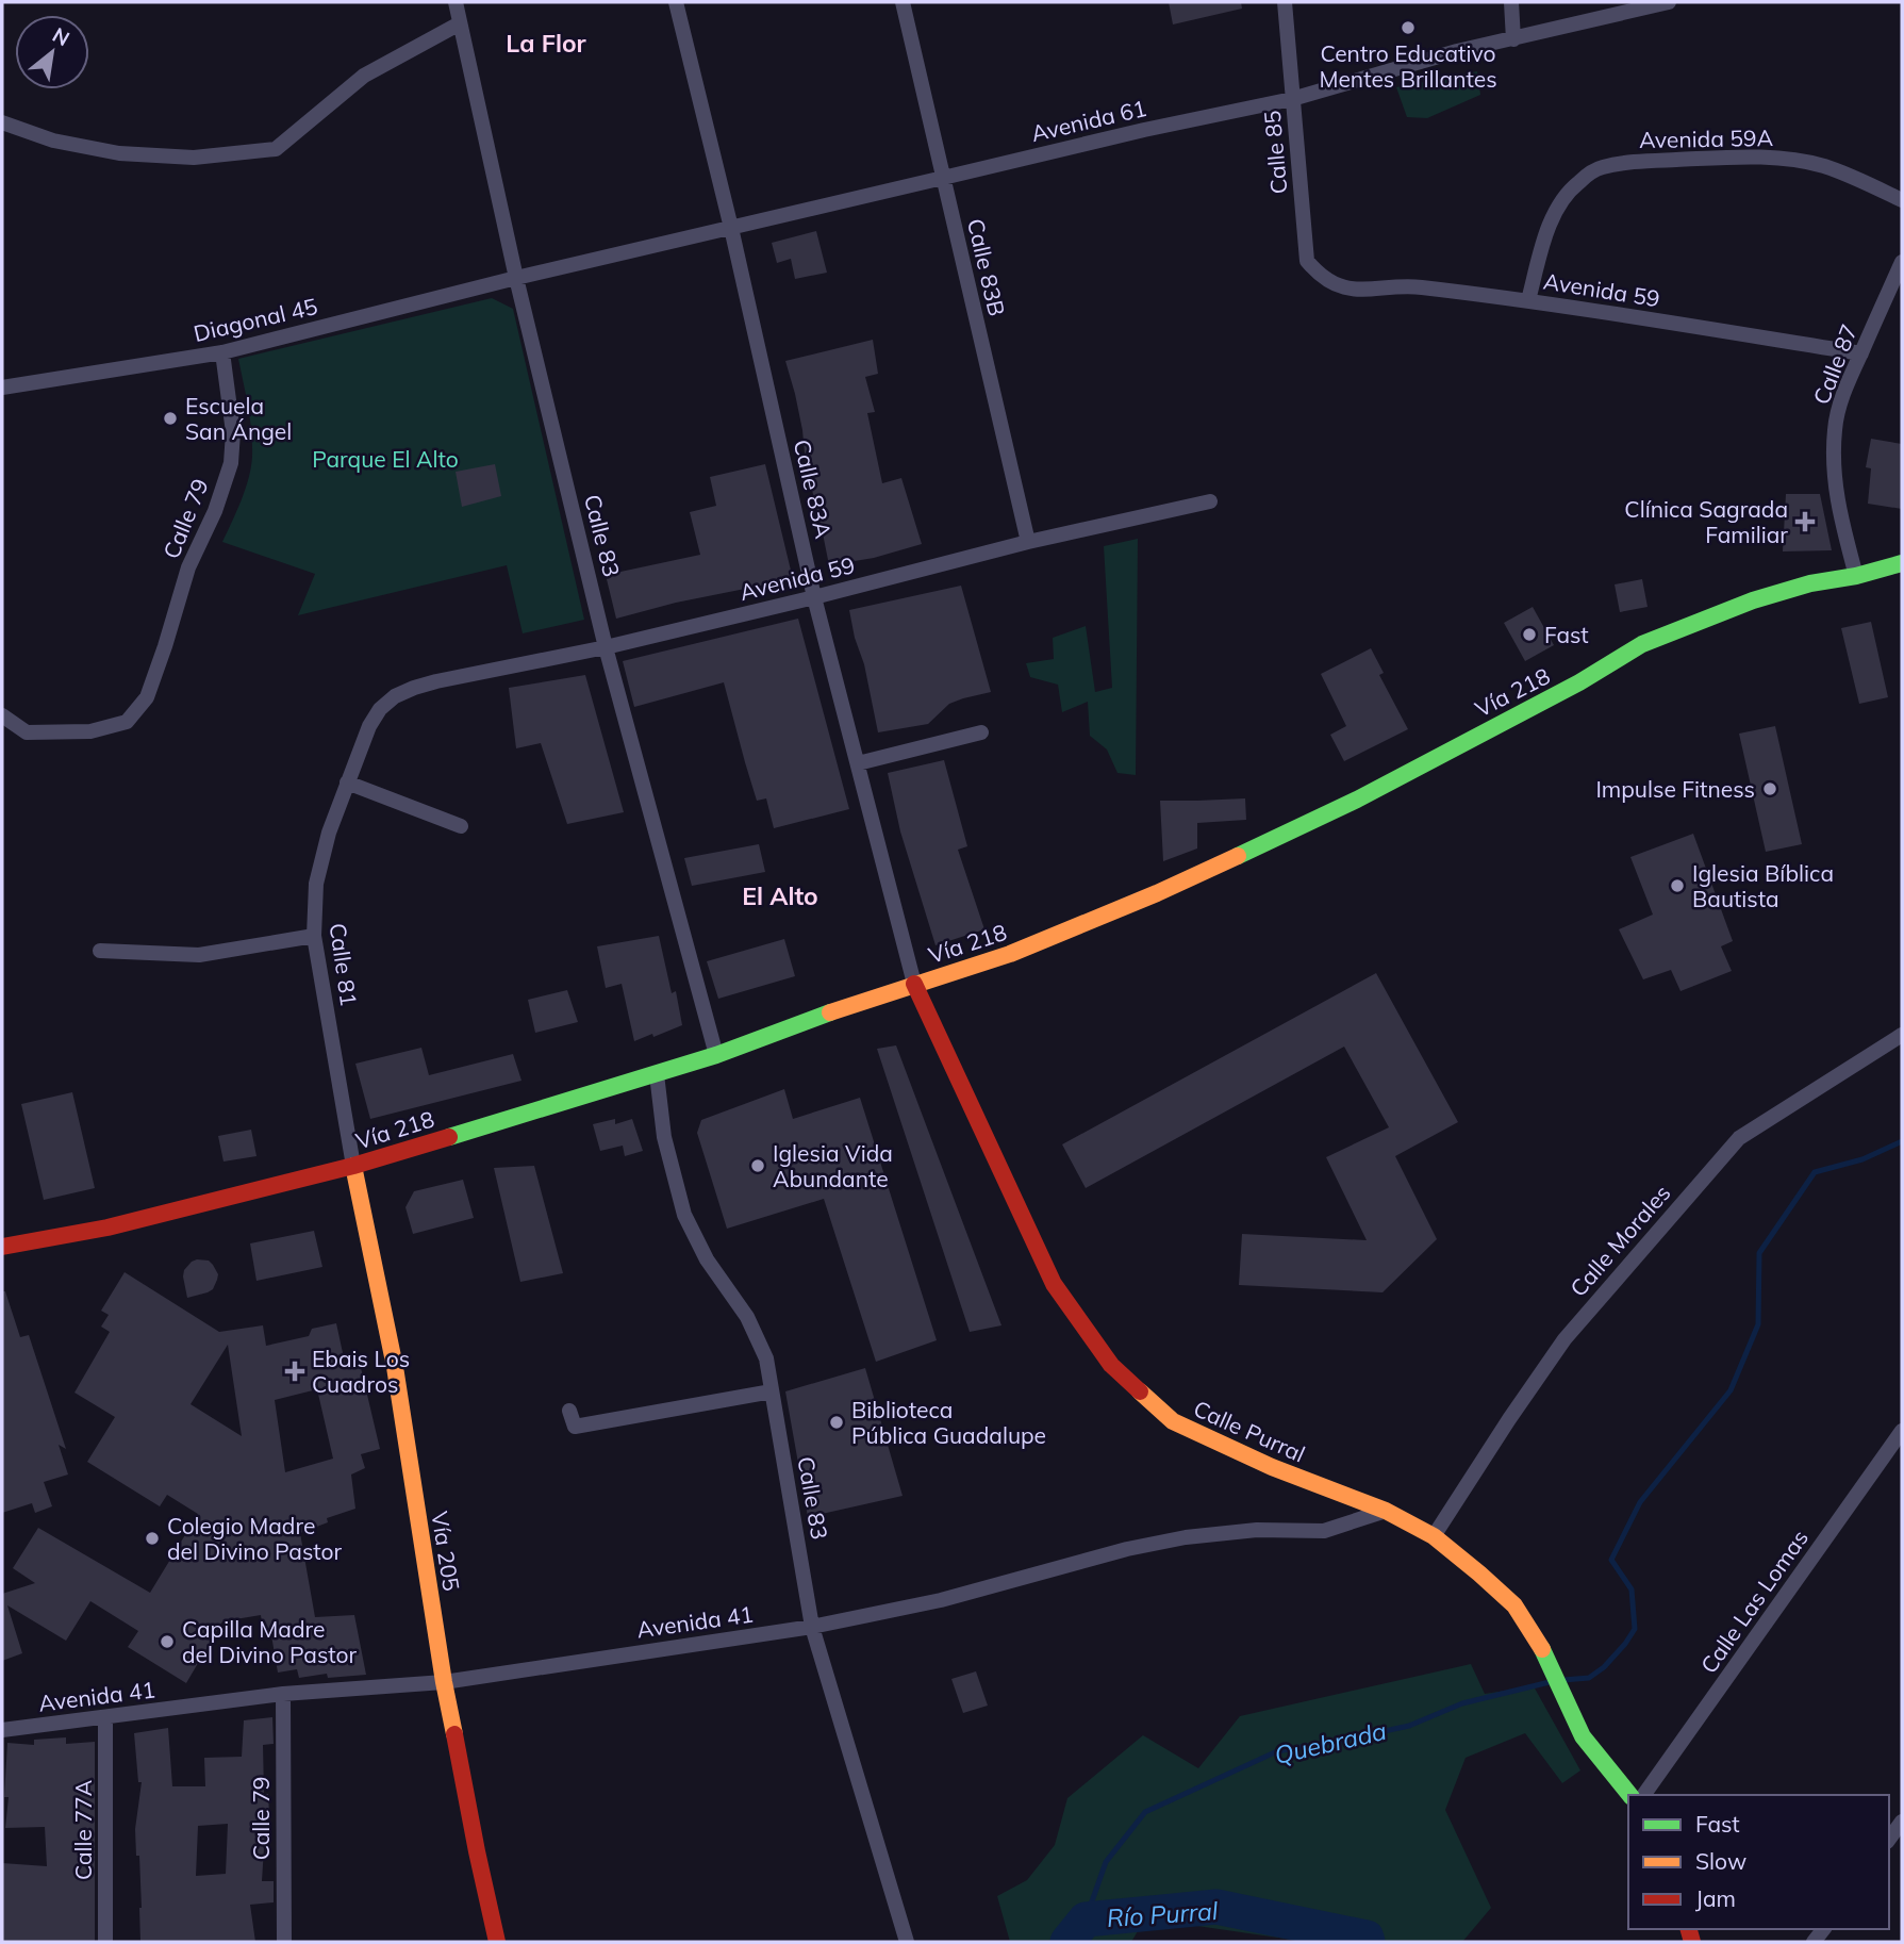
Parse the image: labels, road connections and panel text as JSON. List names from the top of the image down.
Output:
{
  "streets": {
    "main road": ["Vía 218", "Calle Purral", "Vía 205"],
    "street": [
      "Avenida 61",
      "Avenida 59A",
      "Calle 85",
      "Calle 83B",
      "Avenida 59",
      "Diagonal 45",
      "Calle 87",
      "Calle 83A",
      "Calle 79",
      "Calle 83",
      "Calle 81",
      "Calle Morales",
      "Calle Las Lomas",
      "Avenida 41",
      "Calle 77A"
    ]
  },
  "crossings": [
    ["Avenida 61", "Calle 85"],
    ["Avenida 61", "Calle 83B"],
    ["Avenida 61", "Diagonal 45"],
    ["Avenida 61", "Calle 83A"],
    ["Avenida 61", "Calle 83"],
    ["Avenida 59A", "Avenida 59"],
    ["Calle 85", "Avenida 59"],
    ["Calle 83B", "Avenida 59"],
    ["Avenida 59", "Calle 87"],
    ["Avenida 59", "Calle 83A"],
    ["Avenida 59", "Calle 83"],
    ["Avenida 59", "Calle 81"],
    ["Diagonal 45", "Calle 79"],
    ["Diagonal 45", "Calle 83"],
    ["Calle 87", "Vía 218"],
    ["Calle 83A", "Vía 218"],
    ["Calle 83A", "Calle Purral"],
    ["Calle 79", "Avenida 41"],
    ["Calle 83", "Vía 218"],
    ["Calle 83", "Avenida 41"],
    ["Vía 218", "Calle 81"],
    ["Vía 218", "Calle Purral"],
    ["Vía 218", "Vía 205"],
    ["Calle 81", "Vía 205"],
    ["Calle Morales", "Calle Purral"],
    ["Calle Purral", "Avenida 41"],
    ["Vía 205", "Avenida 41"],
    ["Avenida 41", "Calle 77A"]
  ],
  "districts": ["La Flor", "El Alto"],
  "water": ["Quebrada", "Río Purral"],
  "parks": ["Parque El Alto"],
  "places": {
    "other": [
      "Centro Educativo Mentes Brillantes",
      "Escuela San Ángel",
      "Fast",
      "Impulse Fitness",
      "Iglesia Bíblica Bautista",
      "Iglesia Vida Abundante",
      "Biblioteca Pública Guadalupe",
      "Colegio Madre del Divino Pastor",
      "Capilla Madre del Divino Pastor"
    ],
    "health": ["Clínica Sagrada Familiar", "Ebais Los Cuadros"]
  },
  "legend": ["Fast", "Slow", "Jam"],
  "north": "top right"
}
